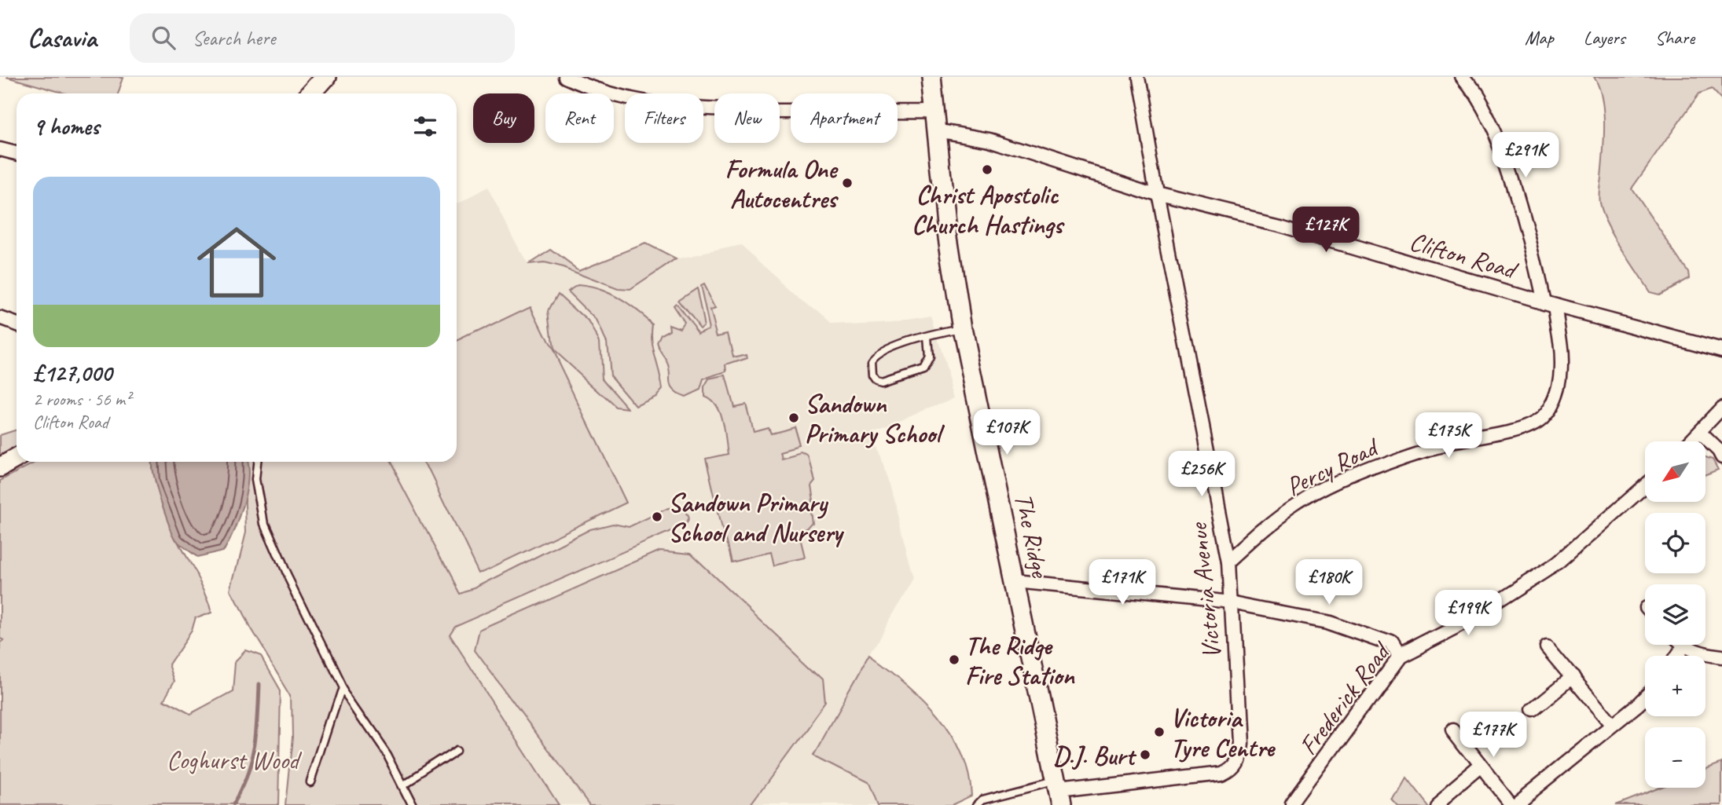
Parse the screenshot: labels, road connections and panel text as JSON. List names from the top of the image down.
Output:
{
  "streets": {
    "main road": ["The Ridge"],
    "street": [
      "Clifton Road",
      "Percy Road",
      "Victoria Avenue",
      "Frederick Road"
    ]
  },
  "crossings": [
    ["Clifton Road", "Percy Road"],
    ["Clifton Road", "The Ridge"],
    ["Clifton Road", "Victoria Avenue"],
    ["Percy Road", "Victoria Avenue"],
    ["The Ridge", "Victoria Avenue"]
  ],
  "parks": ["Coghurst Wood"],
  "places": [
    "Christ Apostolic Church Hastings",
    "Formula One Autocentres",
    "Sandown Primary School",
    "Sandown Primary School and Nursery",
    "The Ridge Fire Station",
    "Victoria Tyre Centre",
    "D.J. Burt"
  ],
  "north": "bottom left",
  "page": {
    "header": "Casavia",
    "search": "Search here",
    "nav": ["Map", "Layers", "Share"],
    "chip": [
      "Buy",
      "Rent",
      "Filters",
      "New",
      "Apartment"
    ],
    "heading": "9 homes",
    "price": [
      "£291K",
      "£127K",
      "£107K",
      "£175K",
      "£256K",
      "£171K",
      "£180K",
      "£199K",
      "£177K"
    ],
    "list": [
      {
        "name": "£127,000",
        "note": "2 rooms · 56 m² · Clifton Road"
      }
    ],
    "map_buttons": ["+", "−"]
  }
}
